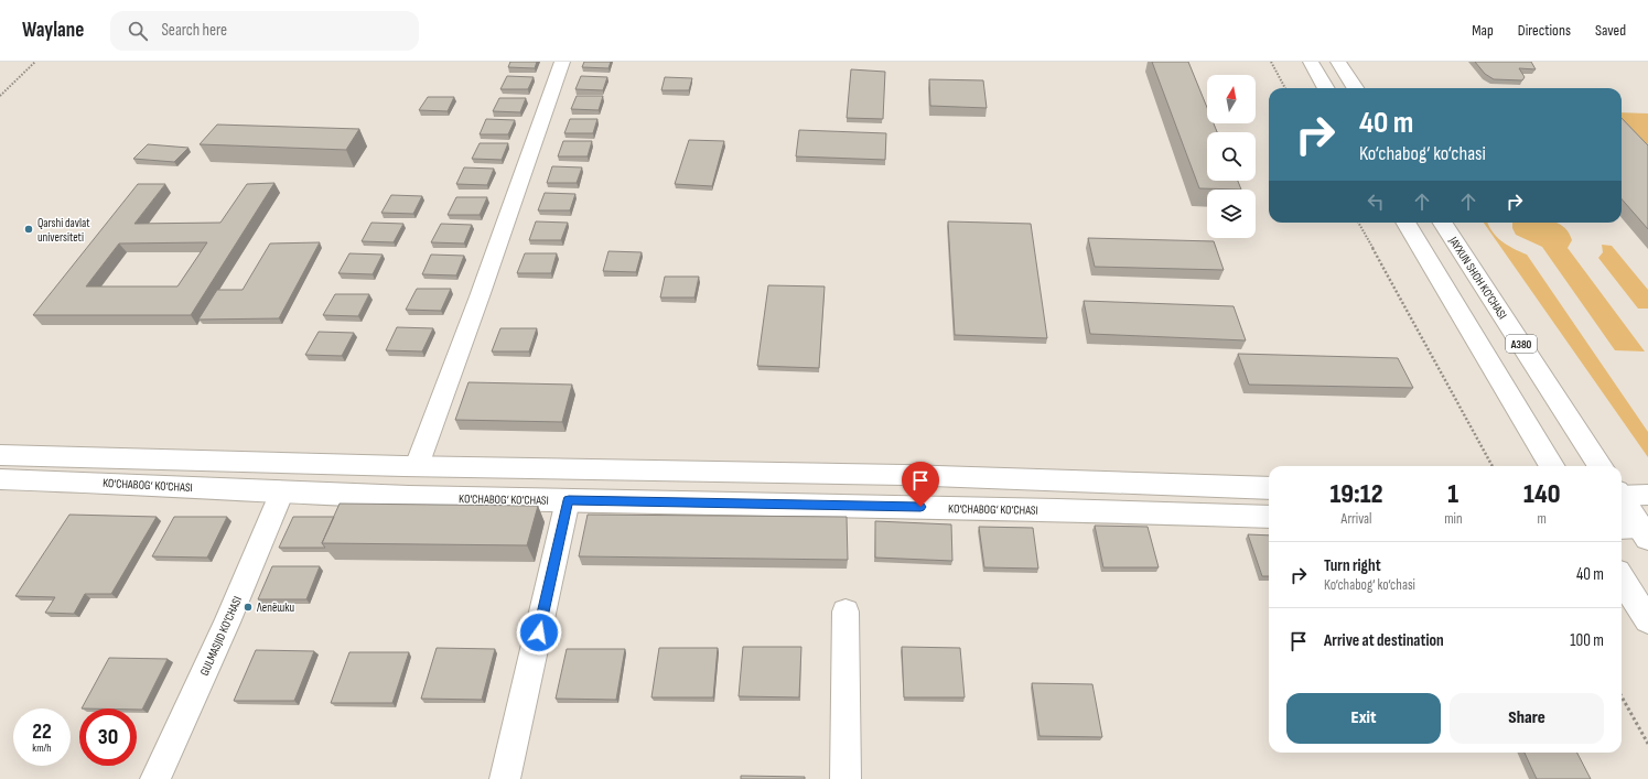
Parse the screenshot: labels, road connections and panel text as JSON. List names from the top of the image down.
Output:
{
  "streets": {
    "main road": ["JAYXUN SHOH KO'CHASI", "A380", "KO‘CHABOG‘ KO‘CHASI"],
    "street": ["GULMASJID KO'CHASI"]
  },
  "crossings": [
    ["KO‘CHABOG‘ KO‘CHASI", "GULMASJID KO'CHASI"]
  ],
  "places": ["Qarshi davlat universiteti", "Лепёшки"],
  "north": "top",
  "page": {
    "header": "Waylane",
    "search": "Search here",
    "nav": ["Map", "Directions", "Saved"],
    "turn": ["40 m", "Ko‘chabog‘ ko‘chasi"],
    "eta": [
      "19:12",
      "Arrival",
      "1",
      "min",
      "140",
      "m"
    ],
    "list": [
      {
        "name": "Turn right",
        "note": "Ko‘chabog‘ ko‘chasi",
        "value": "40 m"
      },
      {
        "name": "Arrive at destination",
        "value": "100 m"
      }
    ],
    "buttons": ["Exit", "Share"],
    "speed": "22 km/h",
    "limit": "30"
  }
}
